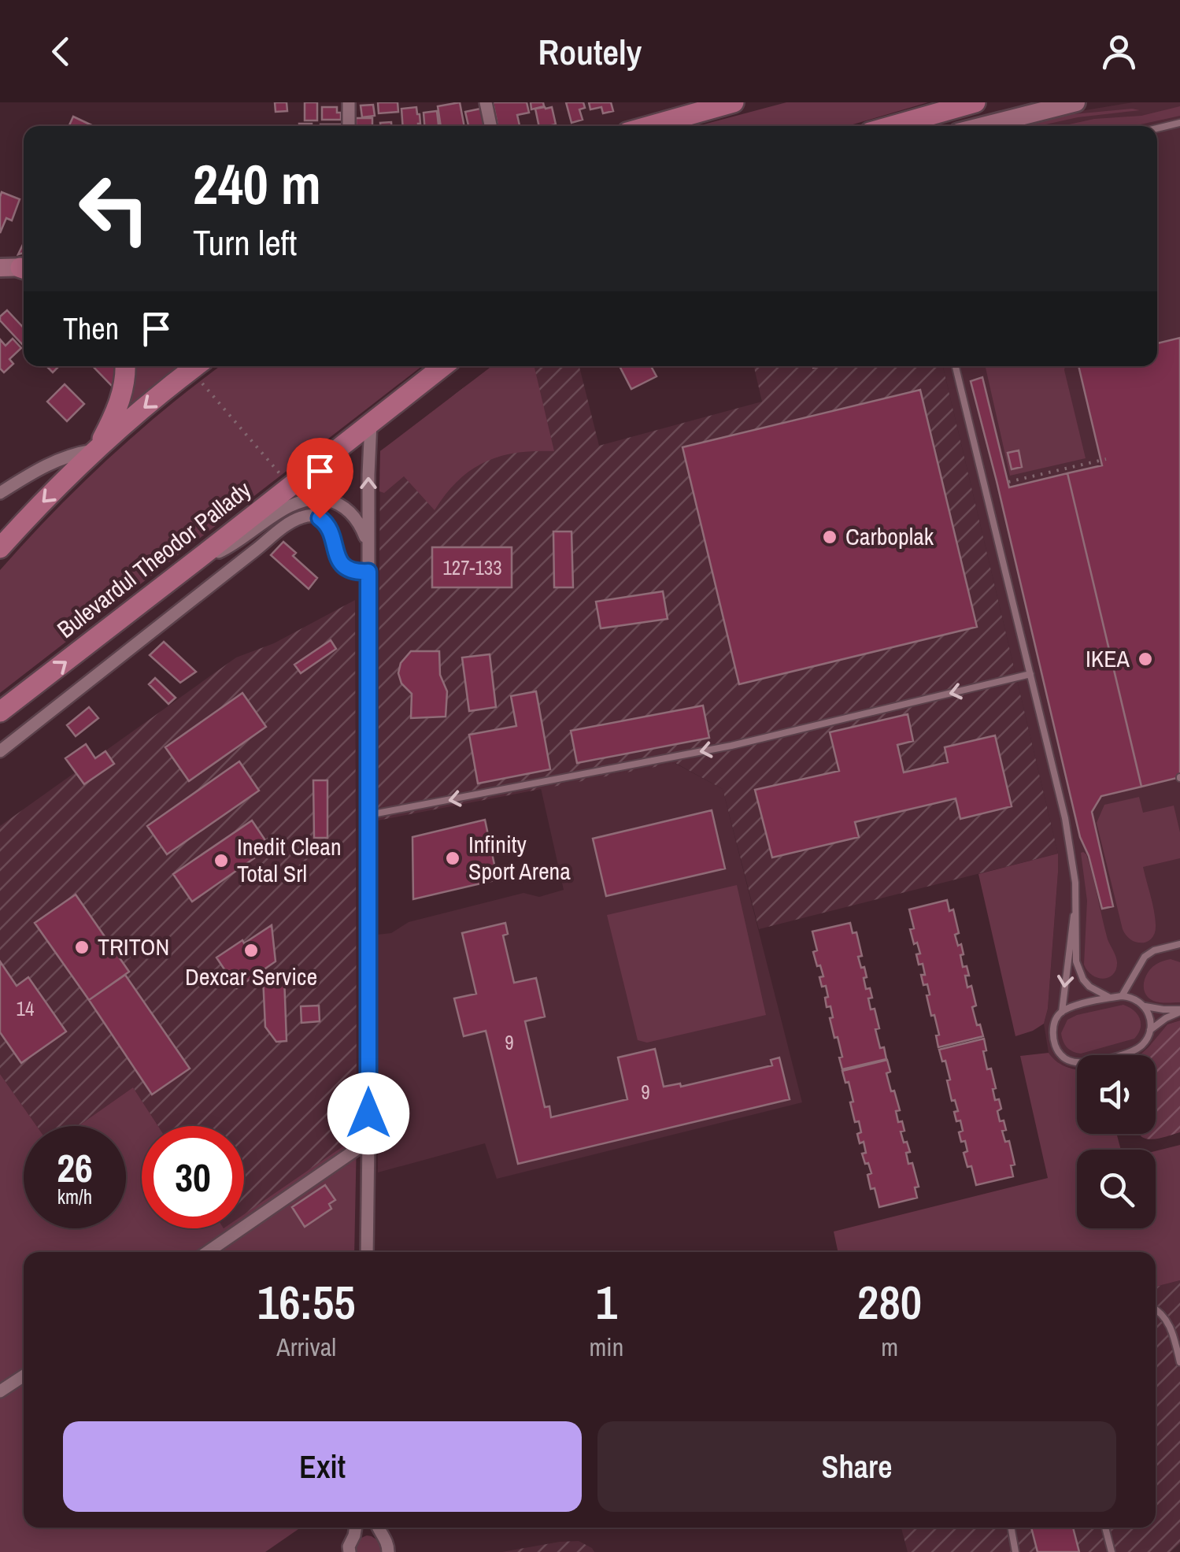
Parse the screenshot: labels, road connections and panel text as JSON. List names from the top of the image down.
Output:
{
  "streets": {
    "main road": ["Bulevardul Theodor Pallady"]
  },
  "places": [
    "Carboplak",
    "IKEA",
    "Infinity Sport Arena",
    "Inedit Clean Total Srl",
    "TRITON",
    "Dexcar Service"
  ],
  "house_numbers": [
    "127-133",
    "14",
    "9",
    "9"
  ],
  "page": {
    "header": "Routely",
    "turn": ["240 m", "Turn left"],
    "then": "Then",
    "speed": "26 km/h",
    "limit": "30",
    "eta": [
      "16:55",
      "Arrival",
      "1",
      "min",
      "280",
      "m"
    ],
    "buttons": ["Exit", "Share"]
  }
}
